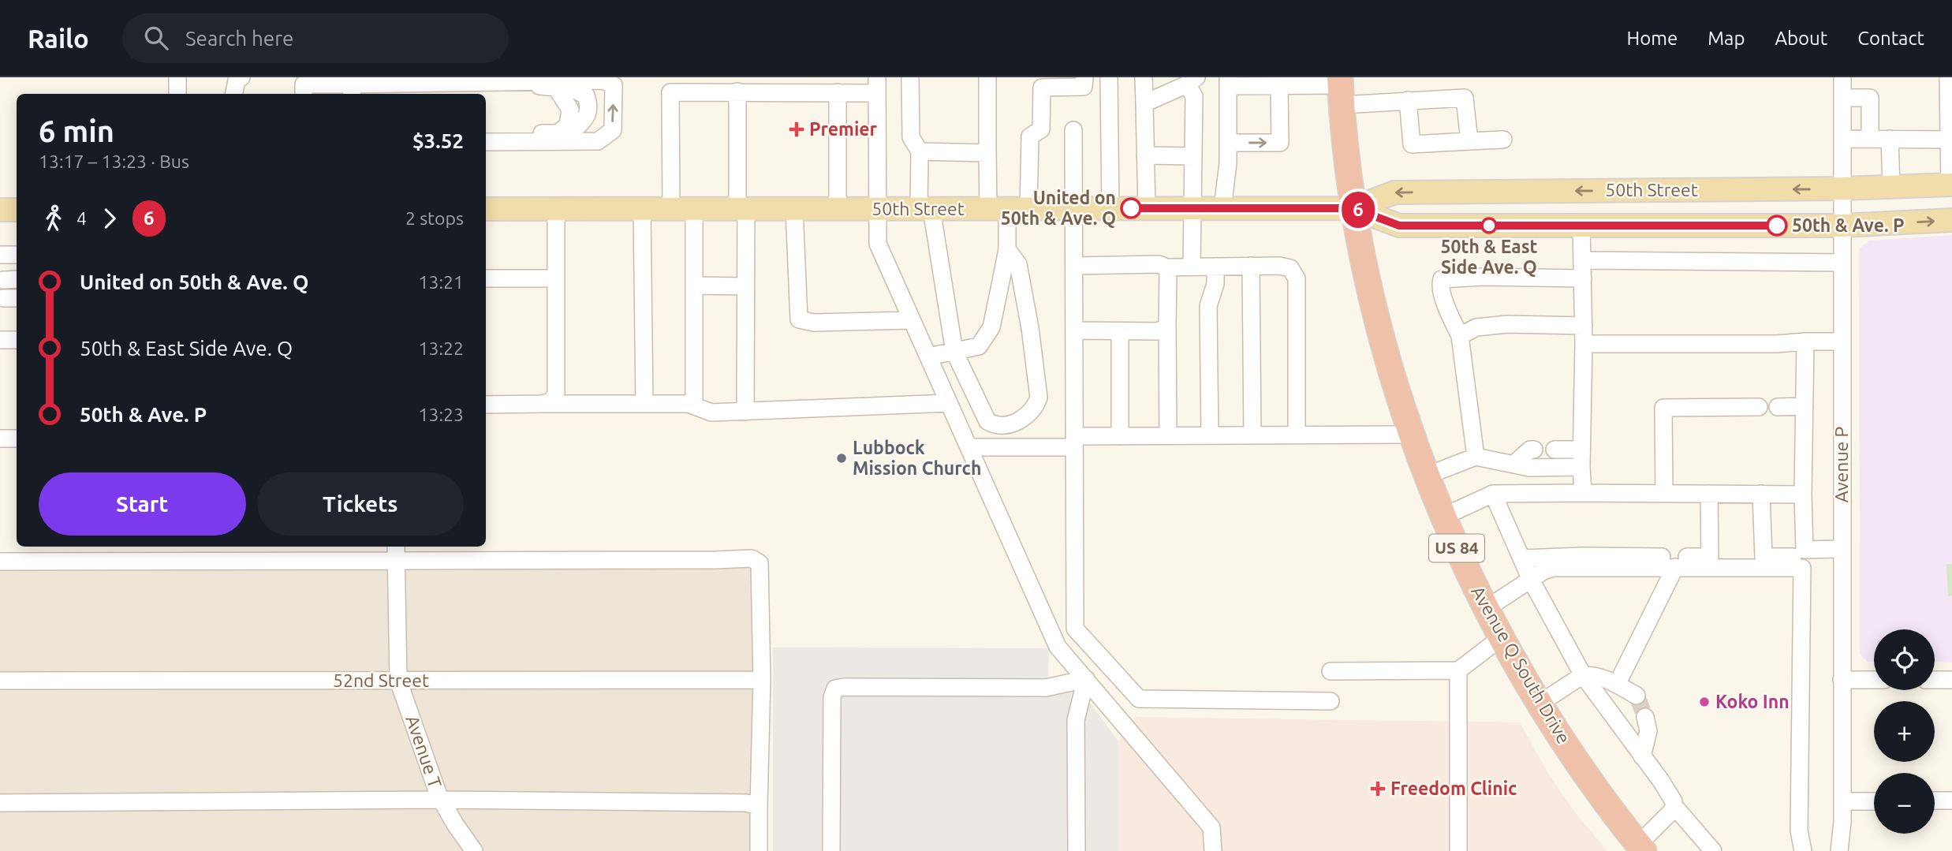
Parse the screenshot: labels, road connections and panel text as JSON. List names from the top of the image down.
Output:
{
  "streets": {
    "highway": ["US 84", "Avenue Q South Drive"],
    "main road": ["50th Street"],
    "street": ["Avenue P", "52nd Street", "Avenue T"]
  },
  "crossings": [
    ["50th Street", "Avenue P"],
    ["50th Street", "US 84"],
    ["50th Street", "Avenue Q South Drive"],
    ["US 84", "Avenue Q South Drive"],
    ["52nd Street", "Avenue T"]
  ],
  "places": {
    "health": ["Premier", "Freedom Clinic"],
    "other": [
      "United on 50th & Ave. Q",
      "50th & East Side Ave. Q",
      "50th & Ave. P",
      "Lubbock Mission Church",
      "Koko Inn"
    ]
  },
  "lines": ["bus line 6"],
  "page": {
    "header": "Railo",
    "search": "Search here",
    "nav": [
      "Home",
      "Map",
      "About",
      "Contact"
    ],
    "on_map": "6",
    "heading": ["6 min", "13:17 – 13:23 · Bus", "$3.52"],
    "legs": ["4", "6", "2 stops"],
    "list": [
      {
        "name": "United on 50th & Ave. Q",
        "value": "13:21"
      },
      {
        "name": "50th & East Side Ave. Q",
        "value": "13:22"
      },
      {
        "name": "50th & Ave. P",
        "value": "13:23"
      }
    ],
    "buttons": ["Start", "Tickets"],
    "map_buttons": ["+", "−"]
  }
}
